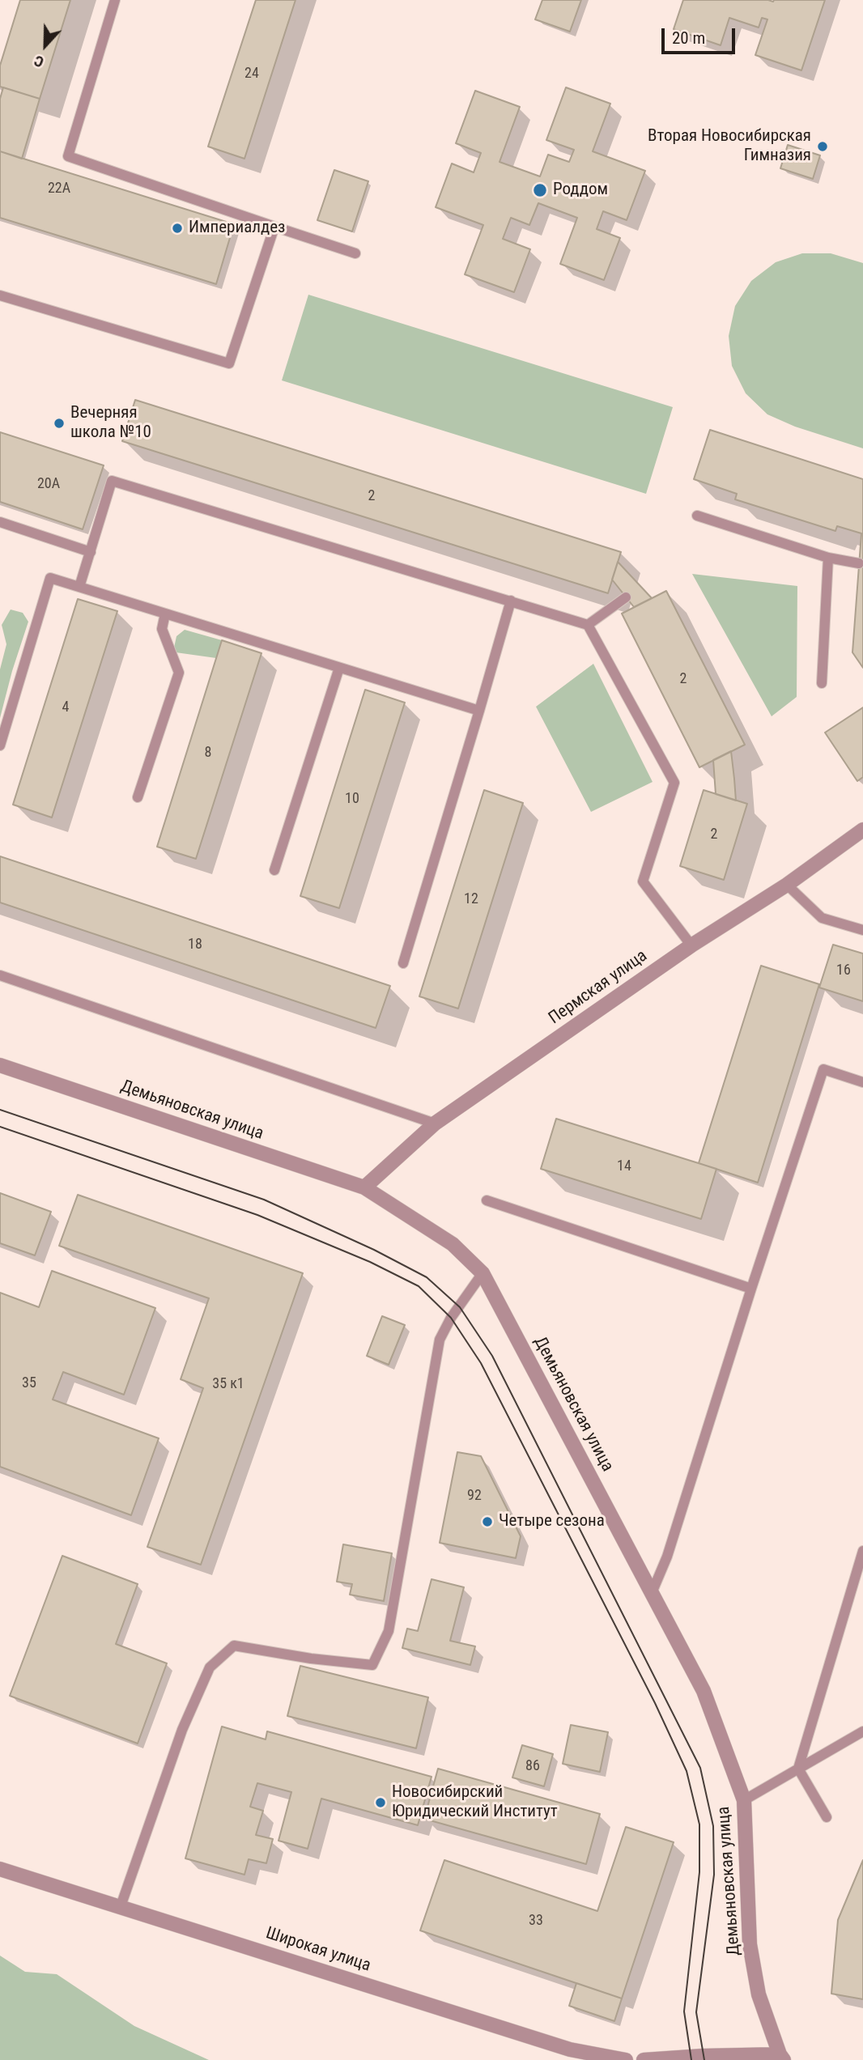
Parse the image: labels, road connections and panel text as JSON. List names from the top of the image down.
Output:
{
  "streets": {
    "street": ["Пермская улица", "Демьяновская улица", "Широкая улица"]
  },
  "crossings": [
    ["Пермская улица", "Демьяновская улица"]
  ],
  "places": [
    "Вторая Новосибирская Гимназия",
    "Роддом",
    "Империалдез",
    "Вечерняя школа №10",
    "Четыре сезона",
    "Новосибирский Юридический Институт"
  ],
  "house_numbers": [
    "24",
    "22А",
    "20А",
    "2",
    "2",
    "4",
    "8",
    "10",
    "2",
    "12",
    "18",
    "16",
    "14",
    "35",
    "35 к1",
    "92",
    "86",
    "33"
  ],
  "scale_bar": "20 m",
  "north": "bottom"
}
